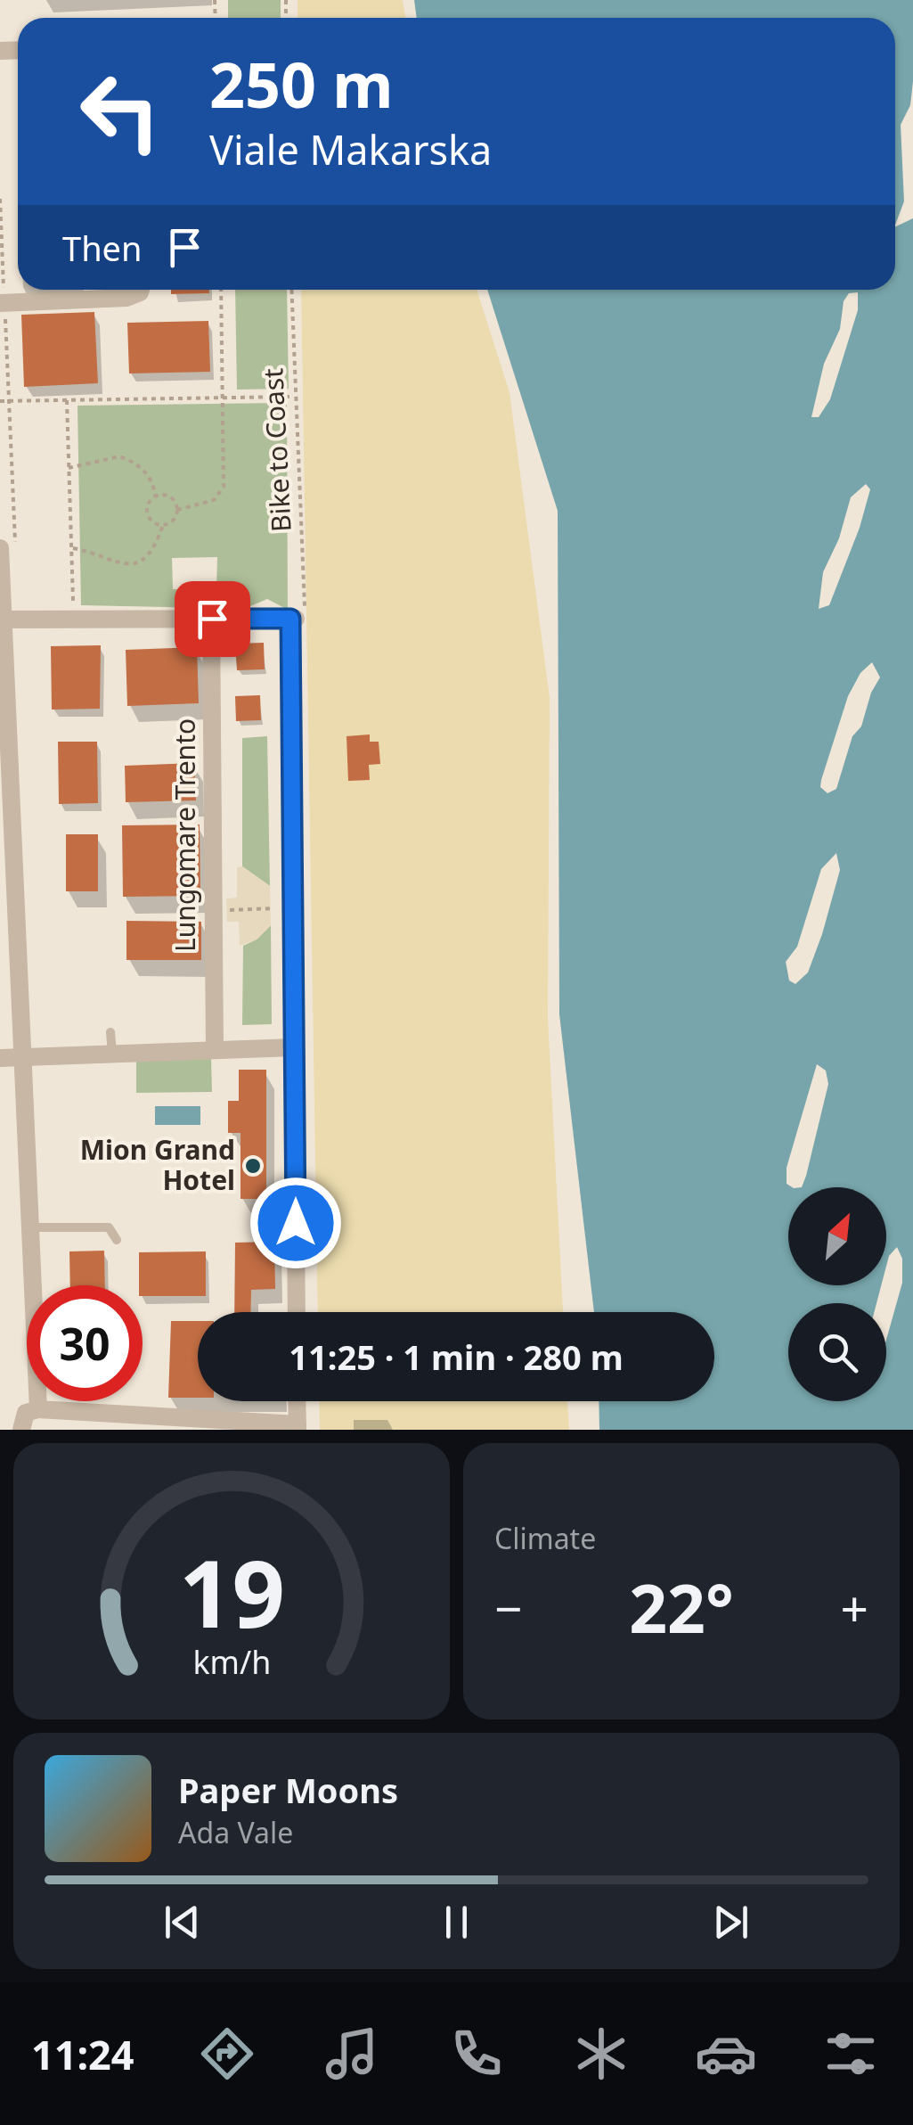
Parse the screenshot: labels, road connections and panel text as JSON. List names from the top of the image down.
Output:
{
  "streets": {
    "street": ["Lungomare Trento"],
    "path": ["Bike to Coast"]
  },
  "places": ["Mion Grand Hotel"],
  "north": "top right",
  "page": {
    "turn": ["250 m", "Viale Makarska"],
    "then": "Then",
    "limit": "30",
    "trip": "11:25 · 1 min · 280 m",
    "tile": "Climate",
    "heat": ["−", "22°", "+"],
    "song": ["Paper Moons", "Ada Vale"],
    "tabs": "11:24",
    "gauge": ["19", "km/h"]
  }
}
